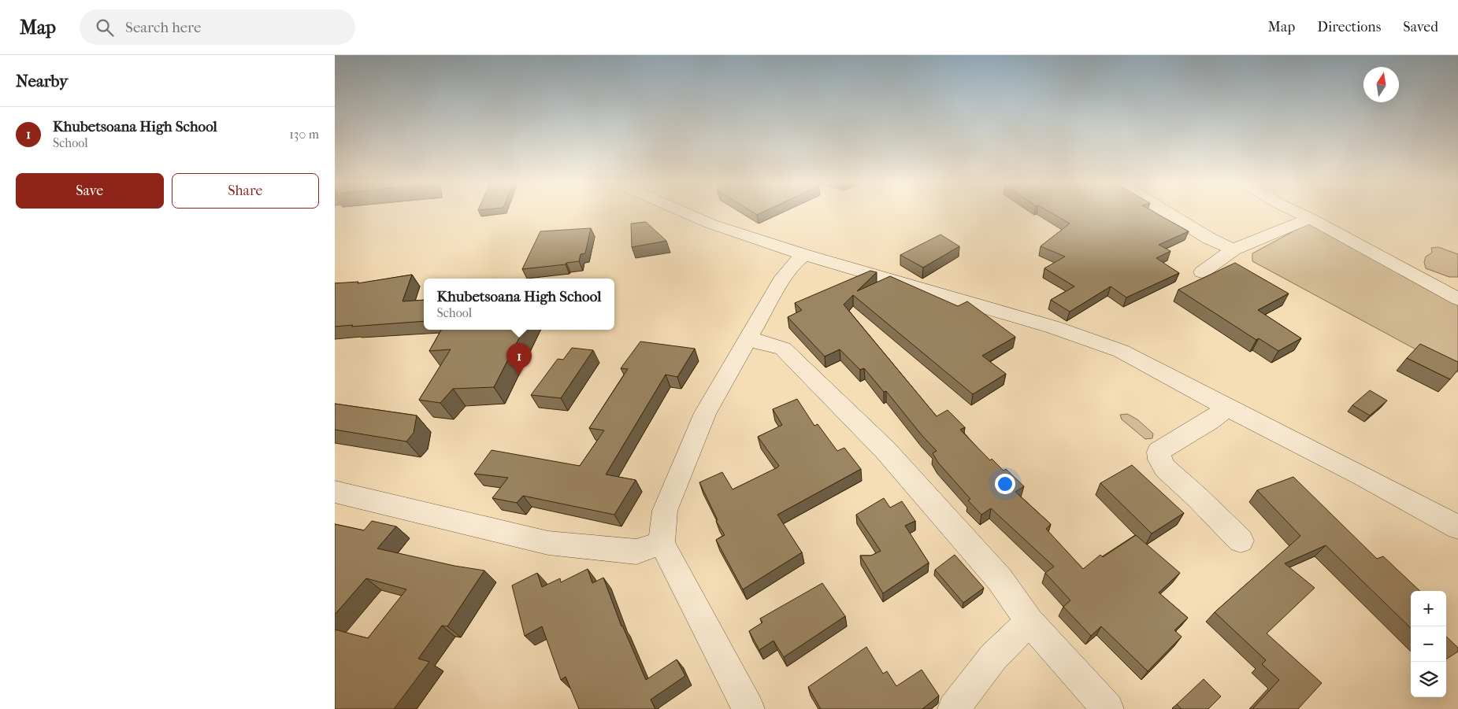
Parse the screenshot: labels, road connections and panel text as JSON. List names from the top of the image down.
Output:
{
  "north": "top",
  "page": {
    "header": "Map",
    "search": "Search here",
    "nav": ["Map", "Directions", "Saved"],
    "heading": "Nearby",
    "list": [
      {
        "mark": "1",
        "name": "Khubetsoana High School",
        "note": "School",
        "value": "130 m"
      }
    ],
    "buttons": ["Save", "Share"],
    "popup": ["Khubetsoana High School", "School"],
    "pins": "1",
    "map_buttons": ["+", "−"]
  }
}
